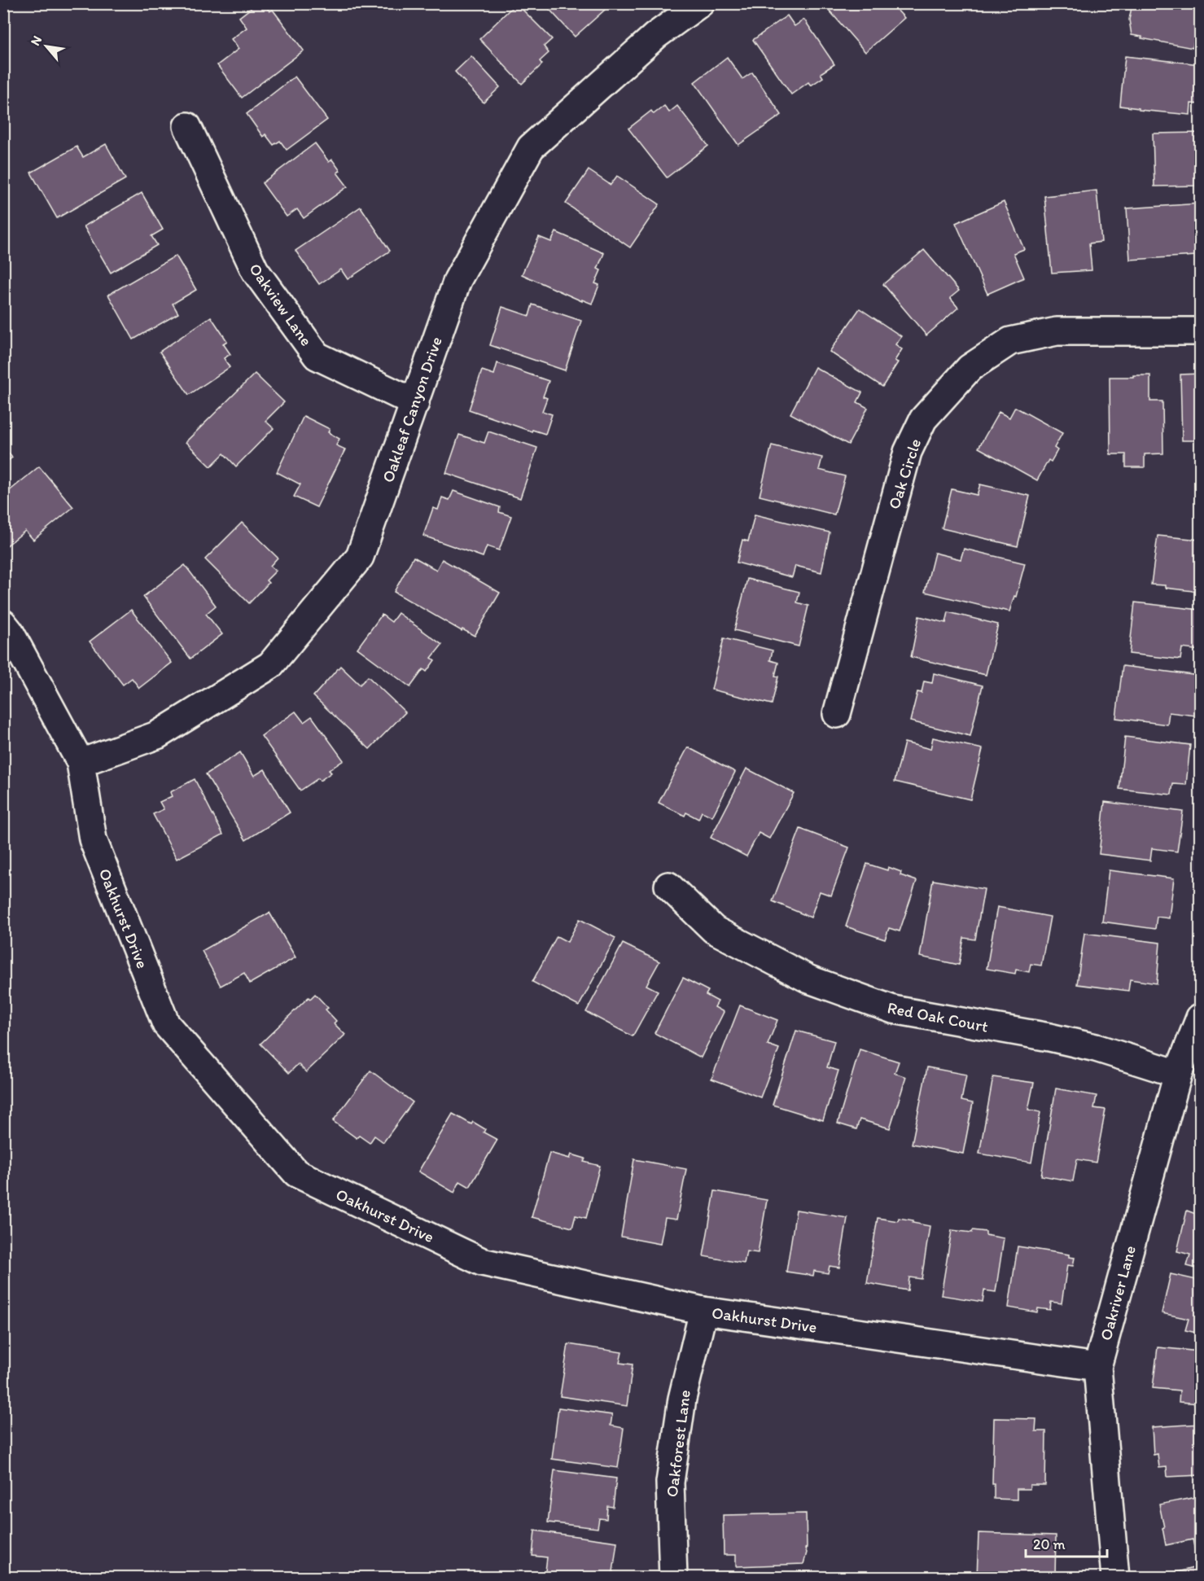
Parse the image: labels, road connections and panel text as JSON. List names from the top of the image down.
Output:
{
  "streets": {
    "street": [
      "Oakview Lane",
      "Oakleaf Canyon Drive",
      "Oak Circle",
      "Oakhurst Drive",
      "Red Oak Court",
      "Oakriver Lane",
      "Oakforest Lane"
    ]
  },
  "crossings": [
    ["Oakview Lane", "Oakleaf Canyon Drive"],
    ["Oakleaf Canyon Drive", "Oakhurst Drive"],
    ["Oakhurst Drive", "Oakriver Lane"],
    ["Oakhurst Drive", "Oakforest Lane"],
    ["Red Oak Court", "Oakriver Lane"]
  ],
  "scale_bar": "20 m",
  "north": "top left"
}
